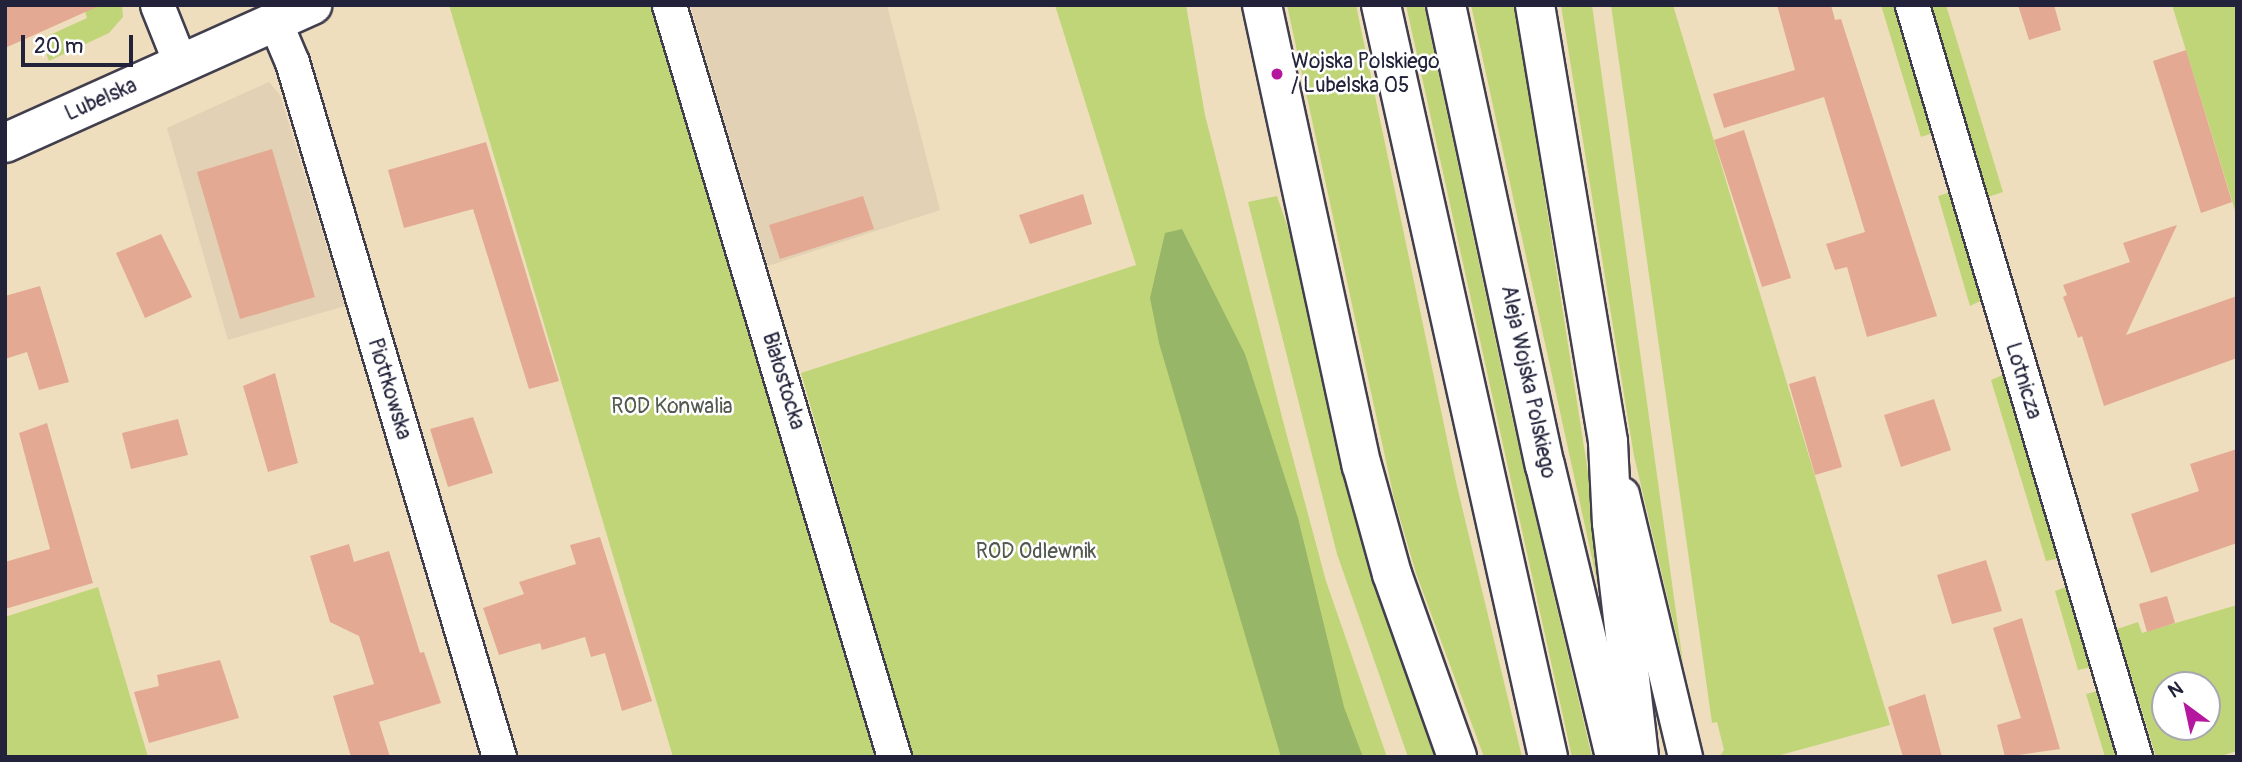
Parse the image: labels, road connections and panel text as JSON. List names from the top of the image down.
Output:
{
  "streets": {
    "main road": ["Lubelska", "Aleja Wojska Polskiego"],
    "street": ["Białostocka", "Lotnicza", "Piotrkowska"]
  },
  "crossings": [
    ["Lubelska", "Piotrkowska"]
  ],
  "parks": ["ROD Konwalia", "ROD Odlewnik"],
  "places": ["Wojska Polskiego / Lubelska 05"],
  "scale_bar": "20 m",
  "north": "top left"
}
